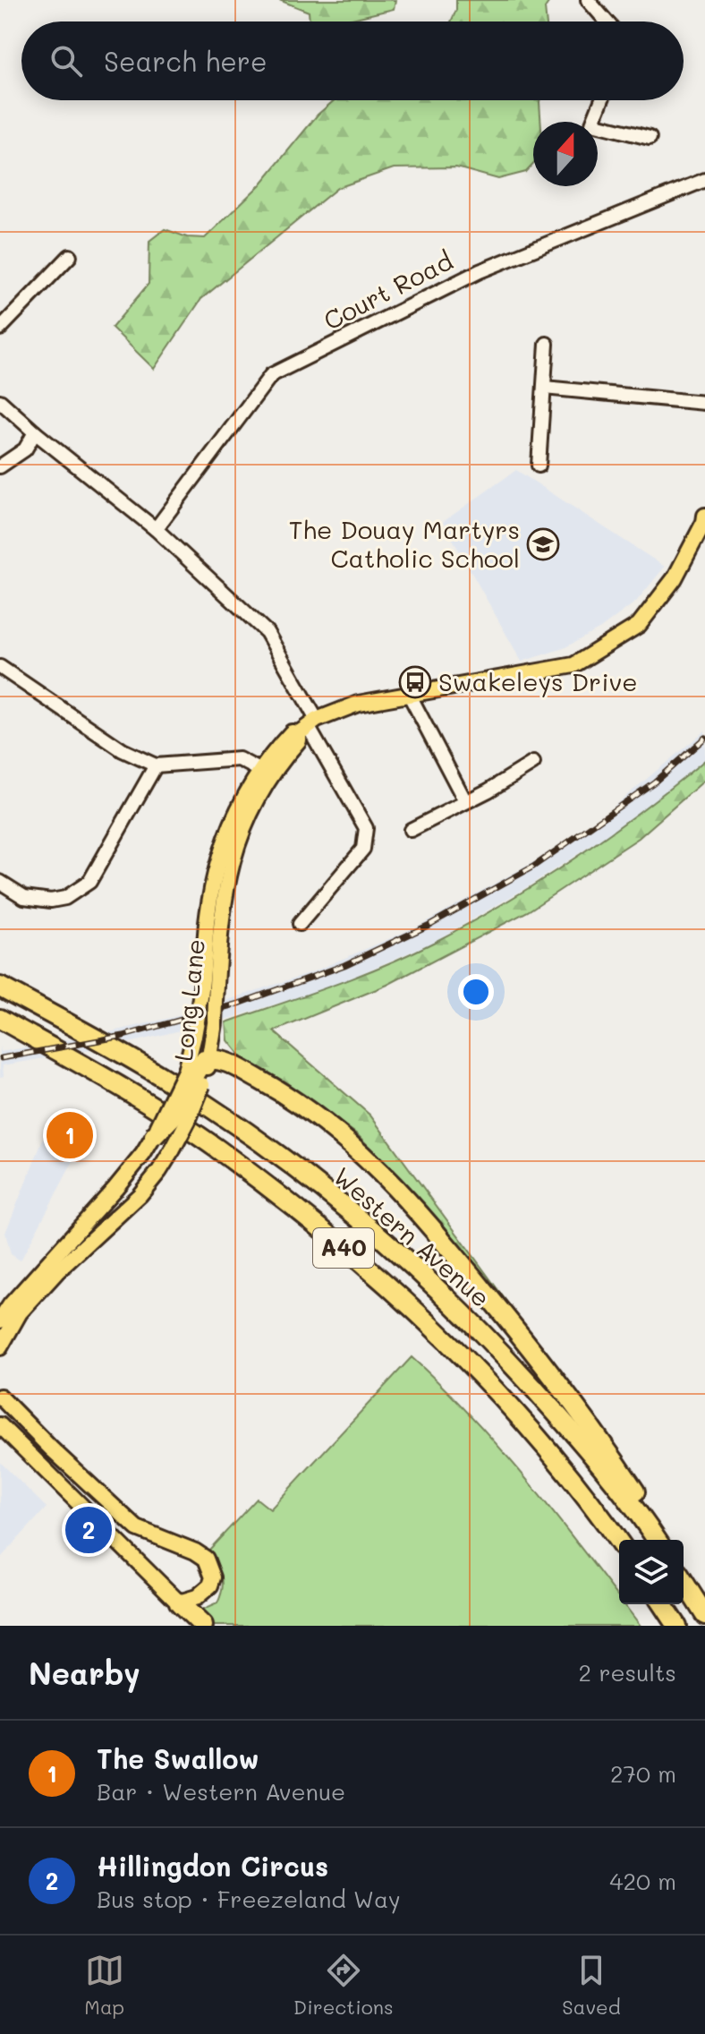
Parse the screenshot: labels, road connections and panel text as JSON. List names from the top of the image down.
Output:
{
  "streets": {
    "highway": ["Western Avenue", "A40"],
    "main road": ["Long Lane"],
    "street": ["Court Road"]
  },
  "places": {
    "school or university": ["The Douay Martyrs Catholic School"],
    "bus stop": ["Swakeleys Drive"]
  },
  "north": "top",
  "page": {
    "search": "Search here",
    "pins": ["1", "2"],
    "heading": ["Nearby", "2 results"],
    "list": [
      {
        "mark": "1",
        "name": "The Swallow",
        "note": "Bar · Western Avenue",
        "value": "270 m"
      },
      {
        "mark": "2",
        "name": "Hillingdon Circus",
        "note": "Bus stop · Freezeland Way",
        "value": "420 m"
      }
    ],
    "nav": ["Map", "Directions", "Saved"]
  }
}
